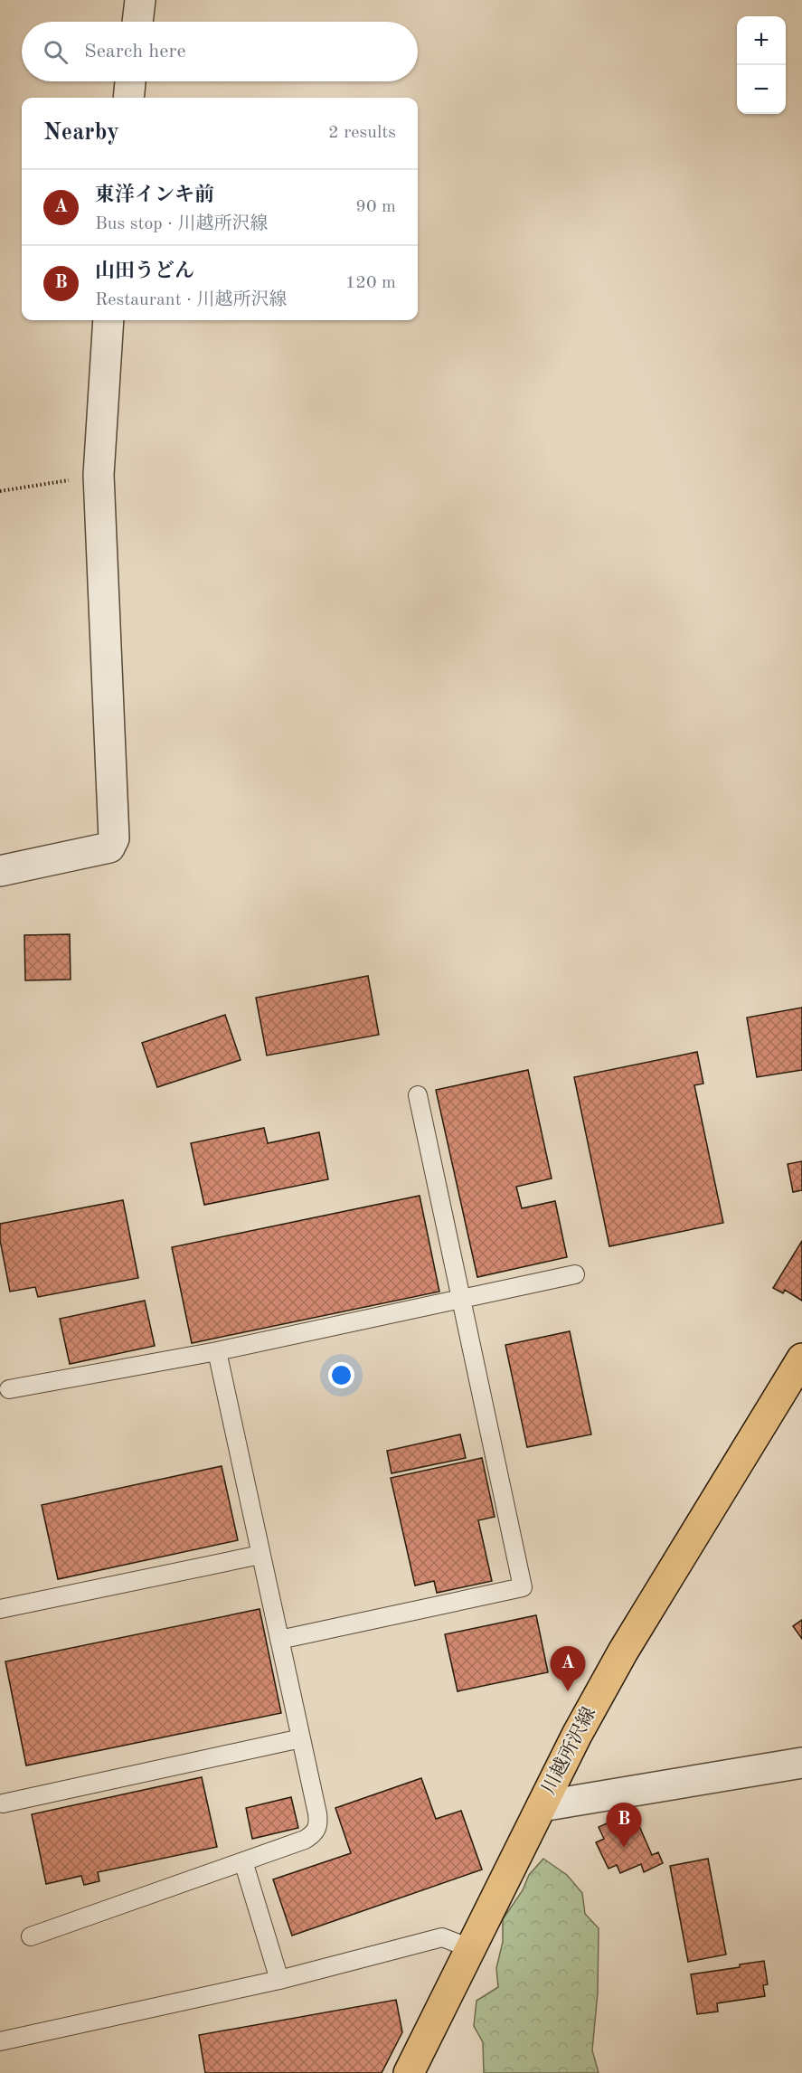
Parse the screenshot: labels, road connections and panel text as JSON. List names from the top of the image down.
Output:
{
  "streets": {
    "main road": ["川越所沢線"]
  },
  "page": {
    "map_buttons": ["+", "−"],
    "search": "Search here",
    "heading": ["Nearby", "2 results"],
    "list": [
      {
        "mark": "A",
        "name": "東洋インキ前",
        "note": "Bus stop · 川越所沢線",
        "value": "90 m"
      },
      {
        "mark": "B",
        "name": "山田うどん",
        "note": "Restaurant · 川越所沢線",
        "value": "120 m"
      }
    ],
    "pins": ["A", "B"]
  }
}
